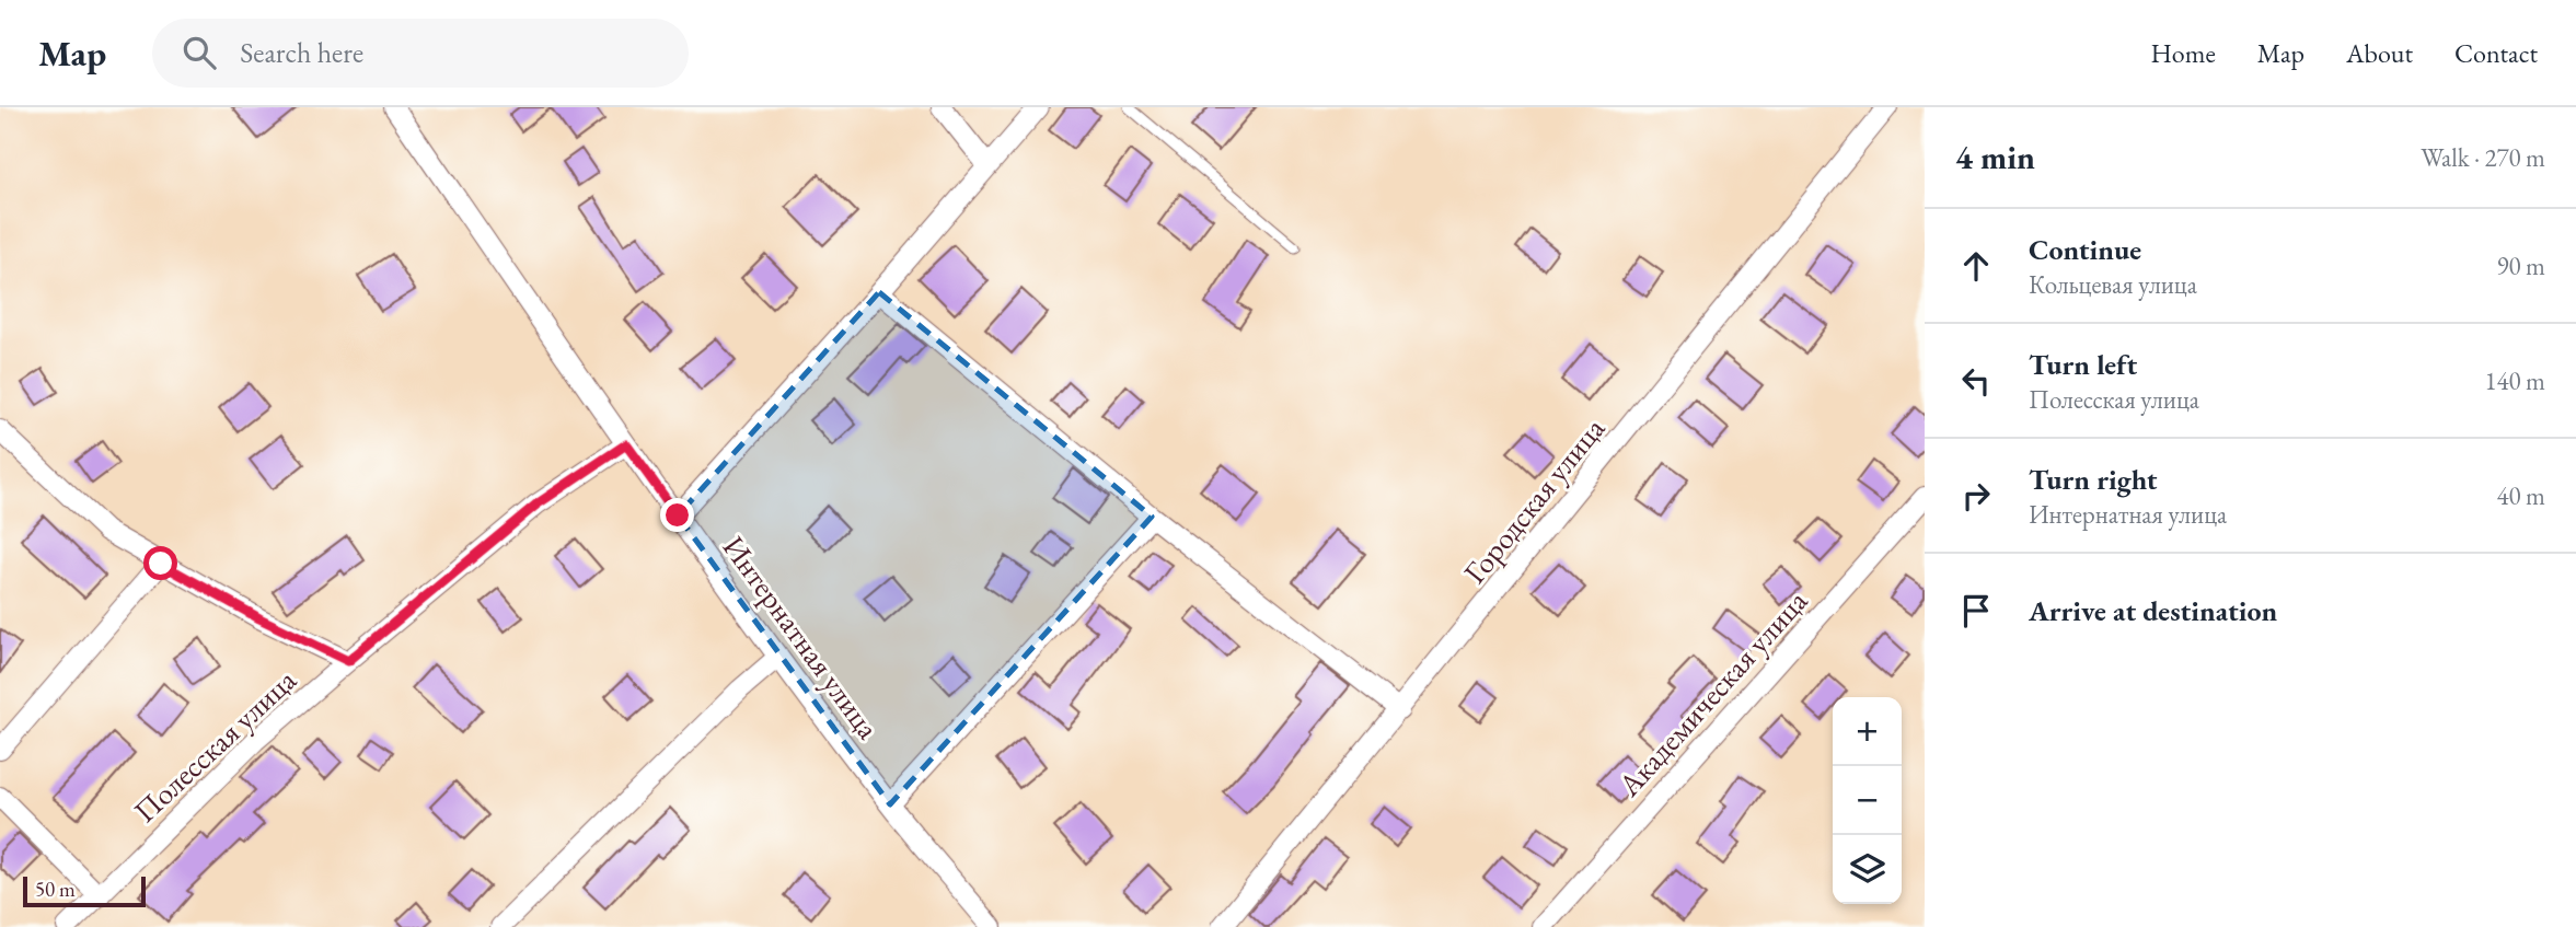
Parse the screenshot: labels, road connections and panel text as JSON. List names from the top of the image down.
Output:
{
  "streets": {
    "street": [
      "Городская улица",
      "Интернатная улица",
      "Академическая улица",
      "Полесская улица"
    ]
  },
  "crossings": [
    ["Интернатная улица", "Полесская улица"]
  ],
  "scale_bar": "50 m",
  "page": {
    "header": "Map",
    "search": "Search here",
    "nav": [
      "Home",
      "Map",
      "About",
      "Contact"
    ],
    "heading": ["4 min", "Walk · 270 m"],
    "list": [
      ["Continue", "Кольцевая улица", "90 m"],
      ["Turn left", "Полесская улица", "140 m"],
      ["Turn right", "Интернатная улица", "40 m"],
      "Arrive at destination"
    ],
    "map_buttons": ["+", "−"],
    "scale": "50 m"
  }
}
